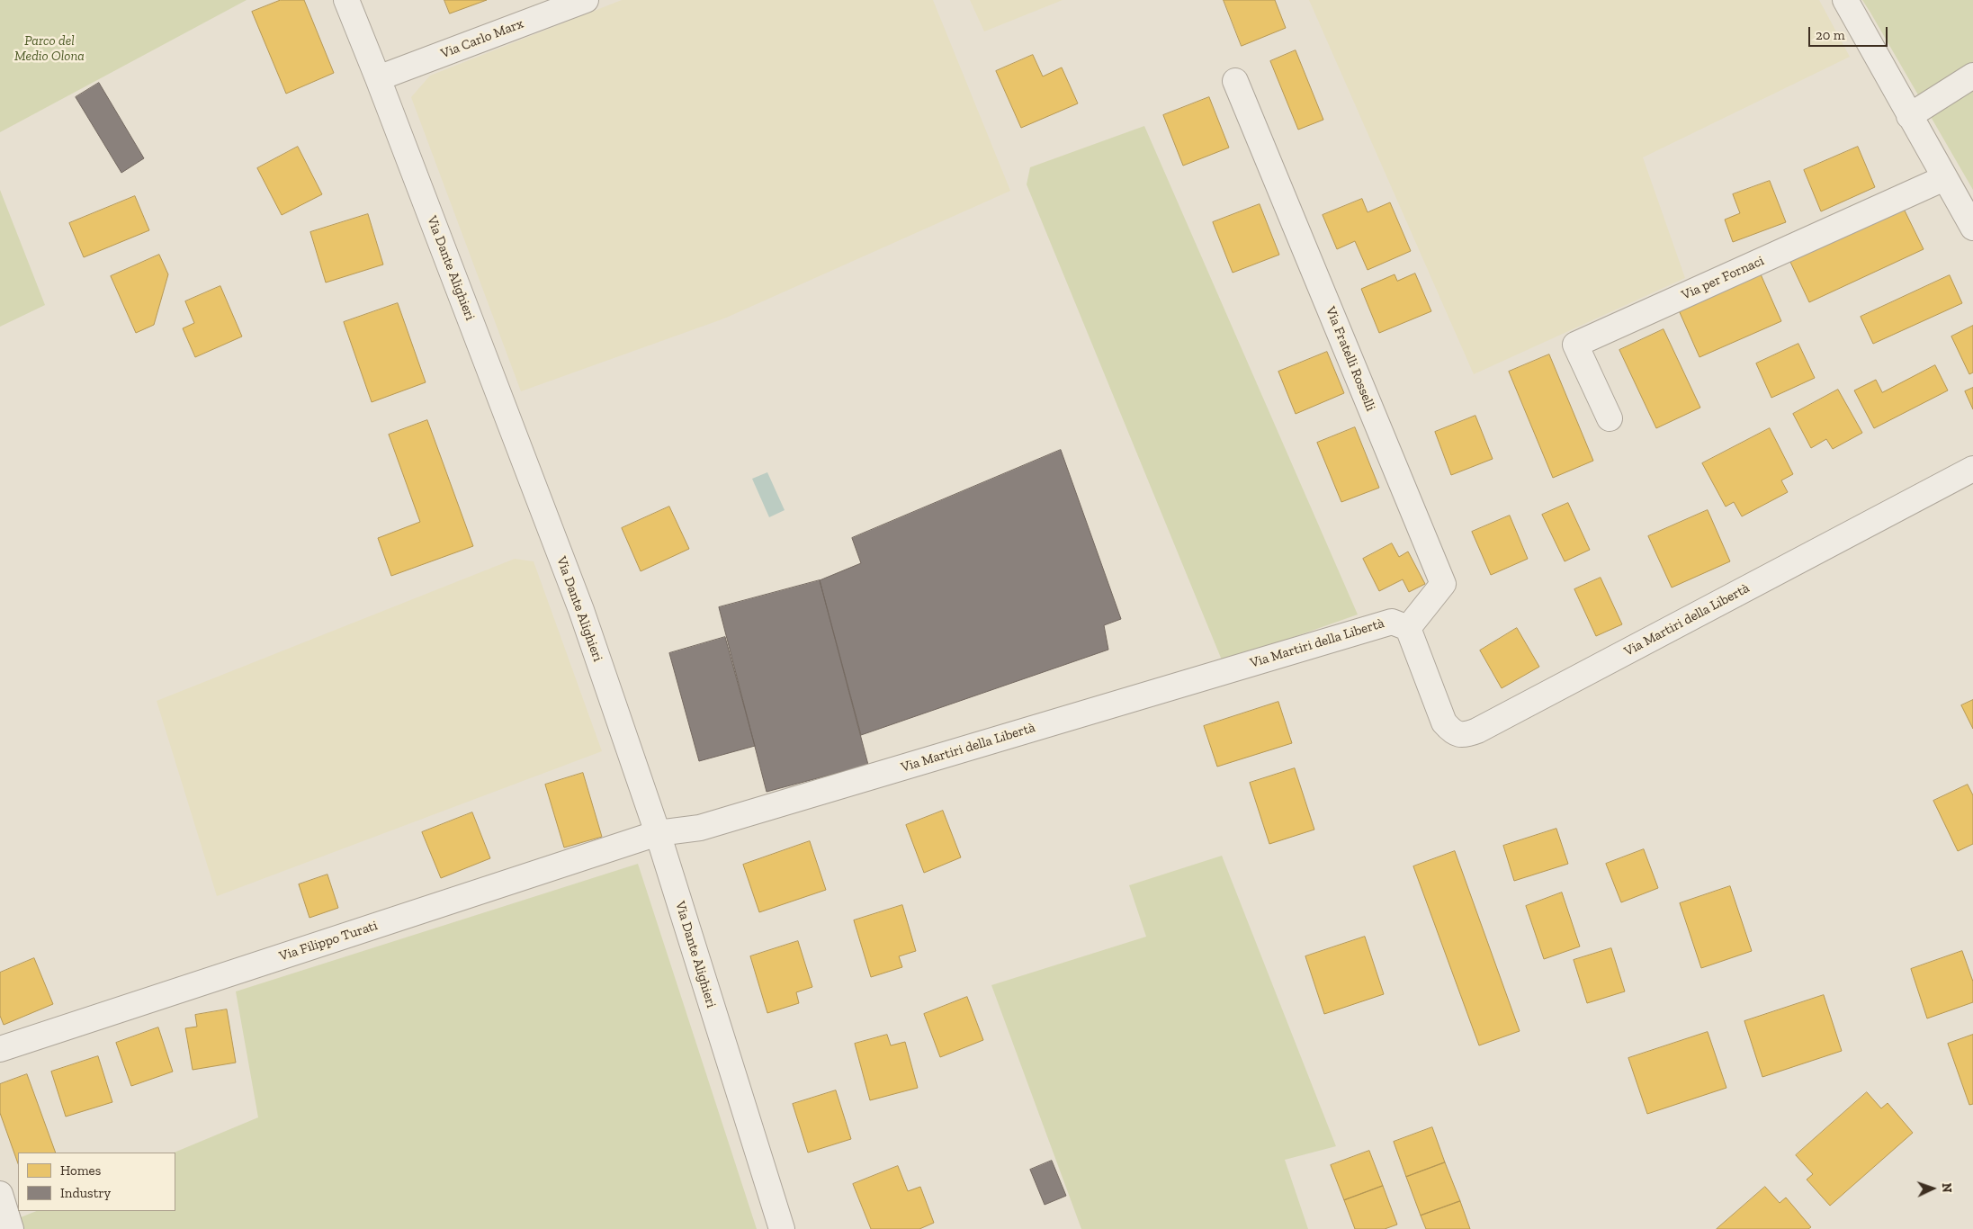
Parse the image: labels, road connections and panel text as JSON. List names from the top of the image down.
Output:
{
  "streets": {
    "street": [
      "Via Carlo Marx",
      "Via Dante Alighieri",
      "Via per Fornaci",
      "Via Fratelli Rosselli",
      "Via Martiri della Libertà",
      "Via Filippo Turati"
    ]
  },
  "crossings": [
    ["Via Carlo Marx", "Via Dante Alighieri"],
    ["Via Dante Alighieri", "Via Martiri della Libertà"],
    ["Via Dante Alighieri", "Via Filippo Turati"],
    ["Via Fratelli Rosselli", "Via Martiri della Libertà"],
    ["Via Martiri della Libertà", "Via Filippo Turati"]
  ],
  "parks": ["Parco del Medio Olona"],
  "legend": ["Homes", "Industry"],
  "scale_bar": "20 m",
  "north": "right"
}
